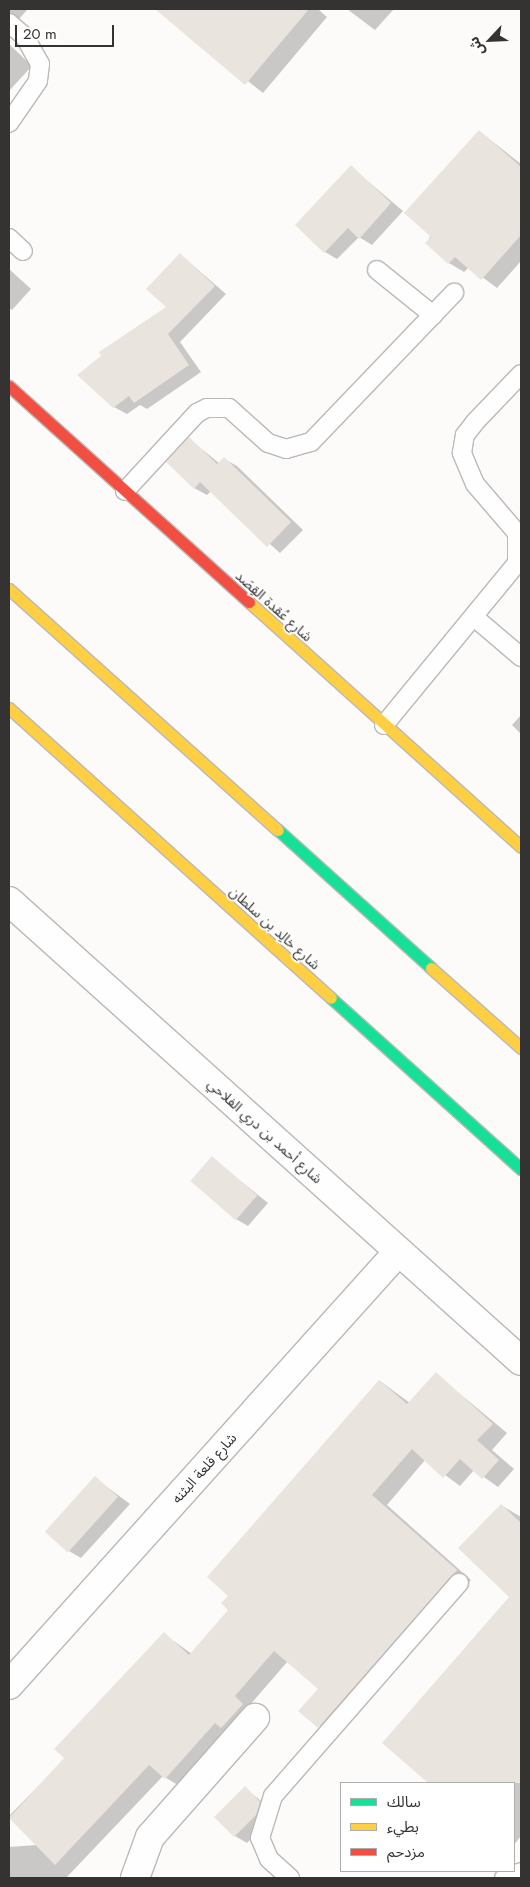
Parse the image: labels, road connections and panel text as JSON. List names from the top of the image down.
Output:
{
  "streets": {
    "main road": ["شارع عُقدة القِصَد", "شارع خالِد بن سلطان"],
    "street": ["شارع أحمد بن دري الفلاحي", "شارع قلعة البثنه"]
  },
  "crossings": [
    ["شارع أحمد بن دري الفلاحي", "شارع قلعة البثنه"]
  ],
  "legend": ["سالك", "بطيء", "مزدحم"],
  "scale_bar": "20 m",
  "north": "bottom left"
}
